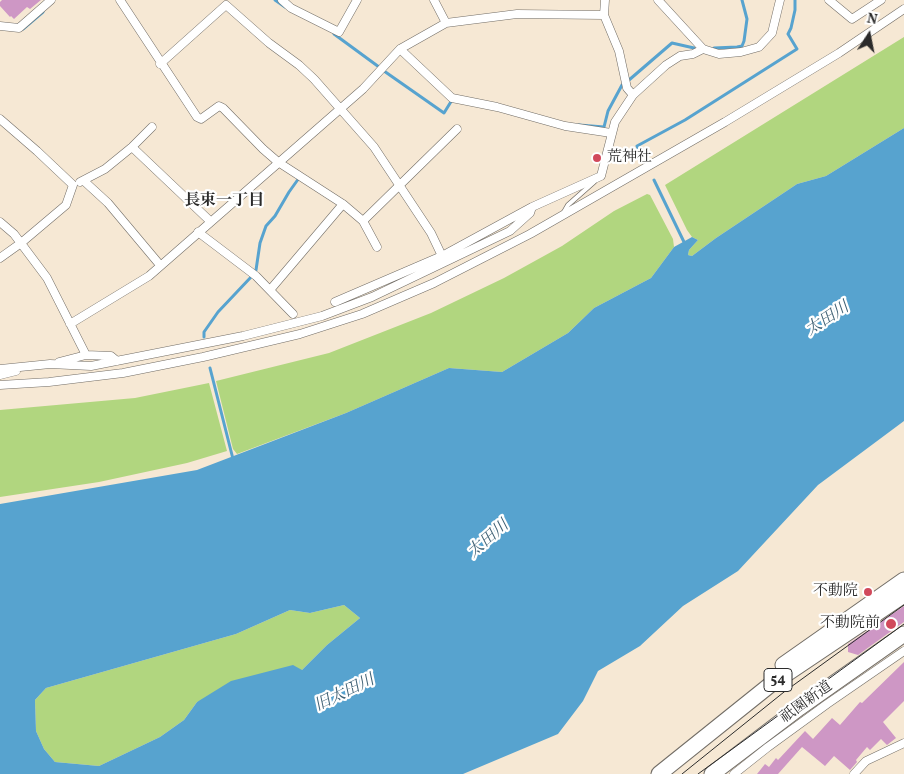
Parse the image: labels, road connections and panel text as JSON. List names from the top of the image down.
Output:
{
  "streets": {
    "highway": ["54", "祇園新道"]
  },
  "districts": ["長束一丁目"],
  "water": ["太田川", "旧太田川"],
  "places": ["荒神社", "不動院", "不動院前"],
  "north": "top"
}
